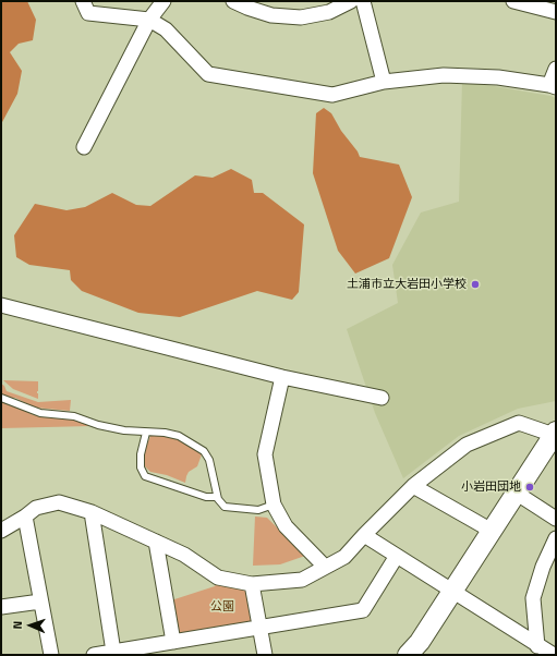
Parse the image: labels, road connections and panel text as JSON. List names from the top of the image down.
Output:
{
  "parks": ["公園"],
  "places": ["土浦市立大岩田小学校", "小岩田団地"],
  "north": "left"
}
